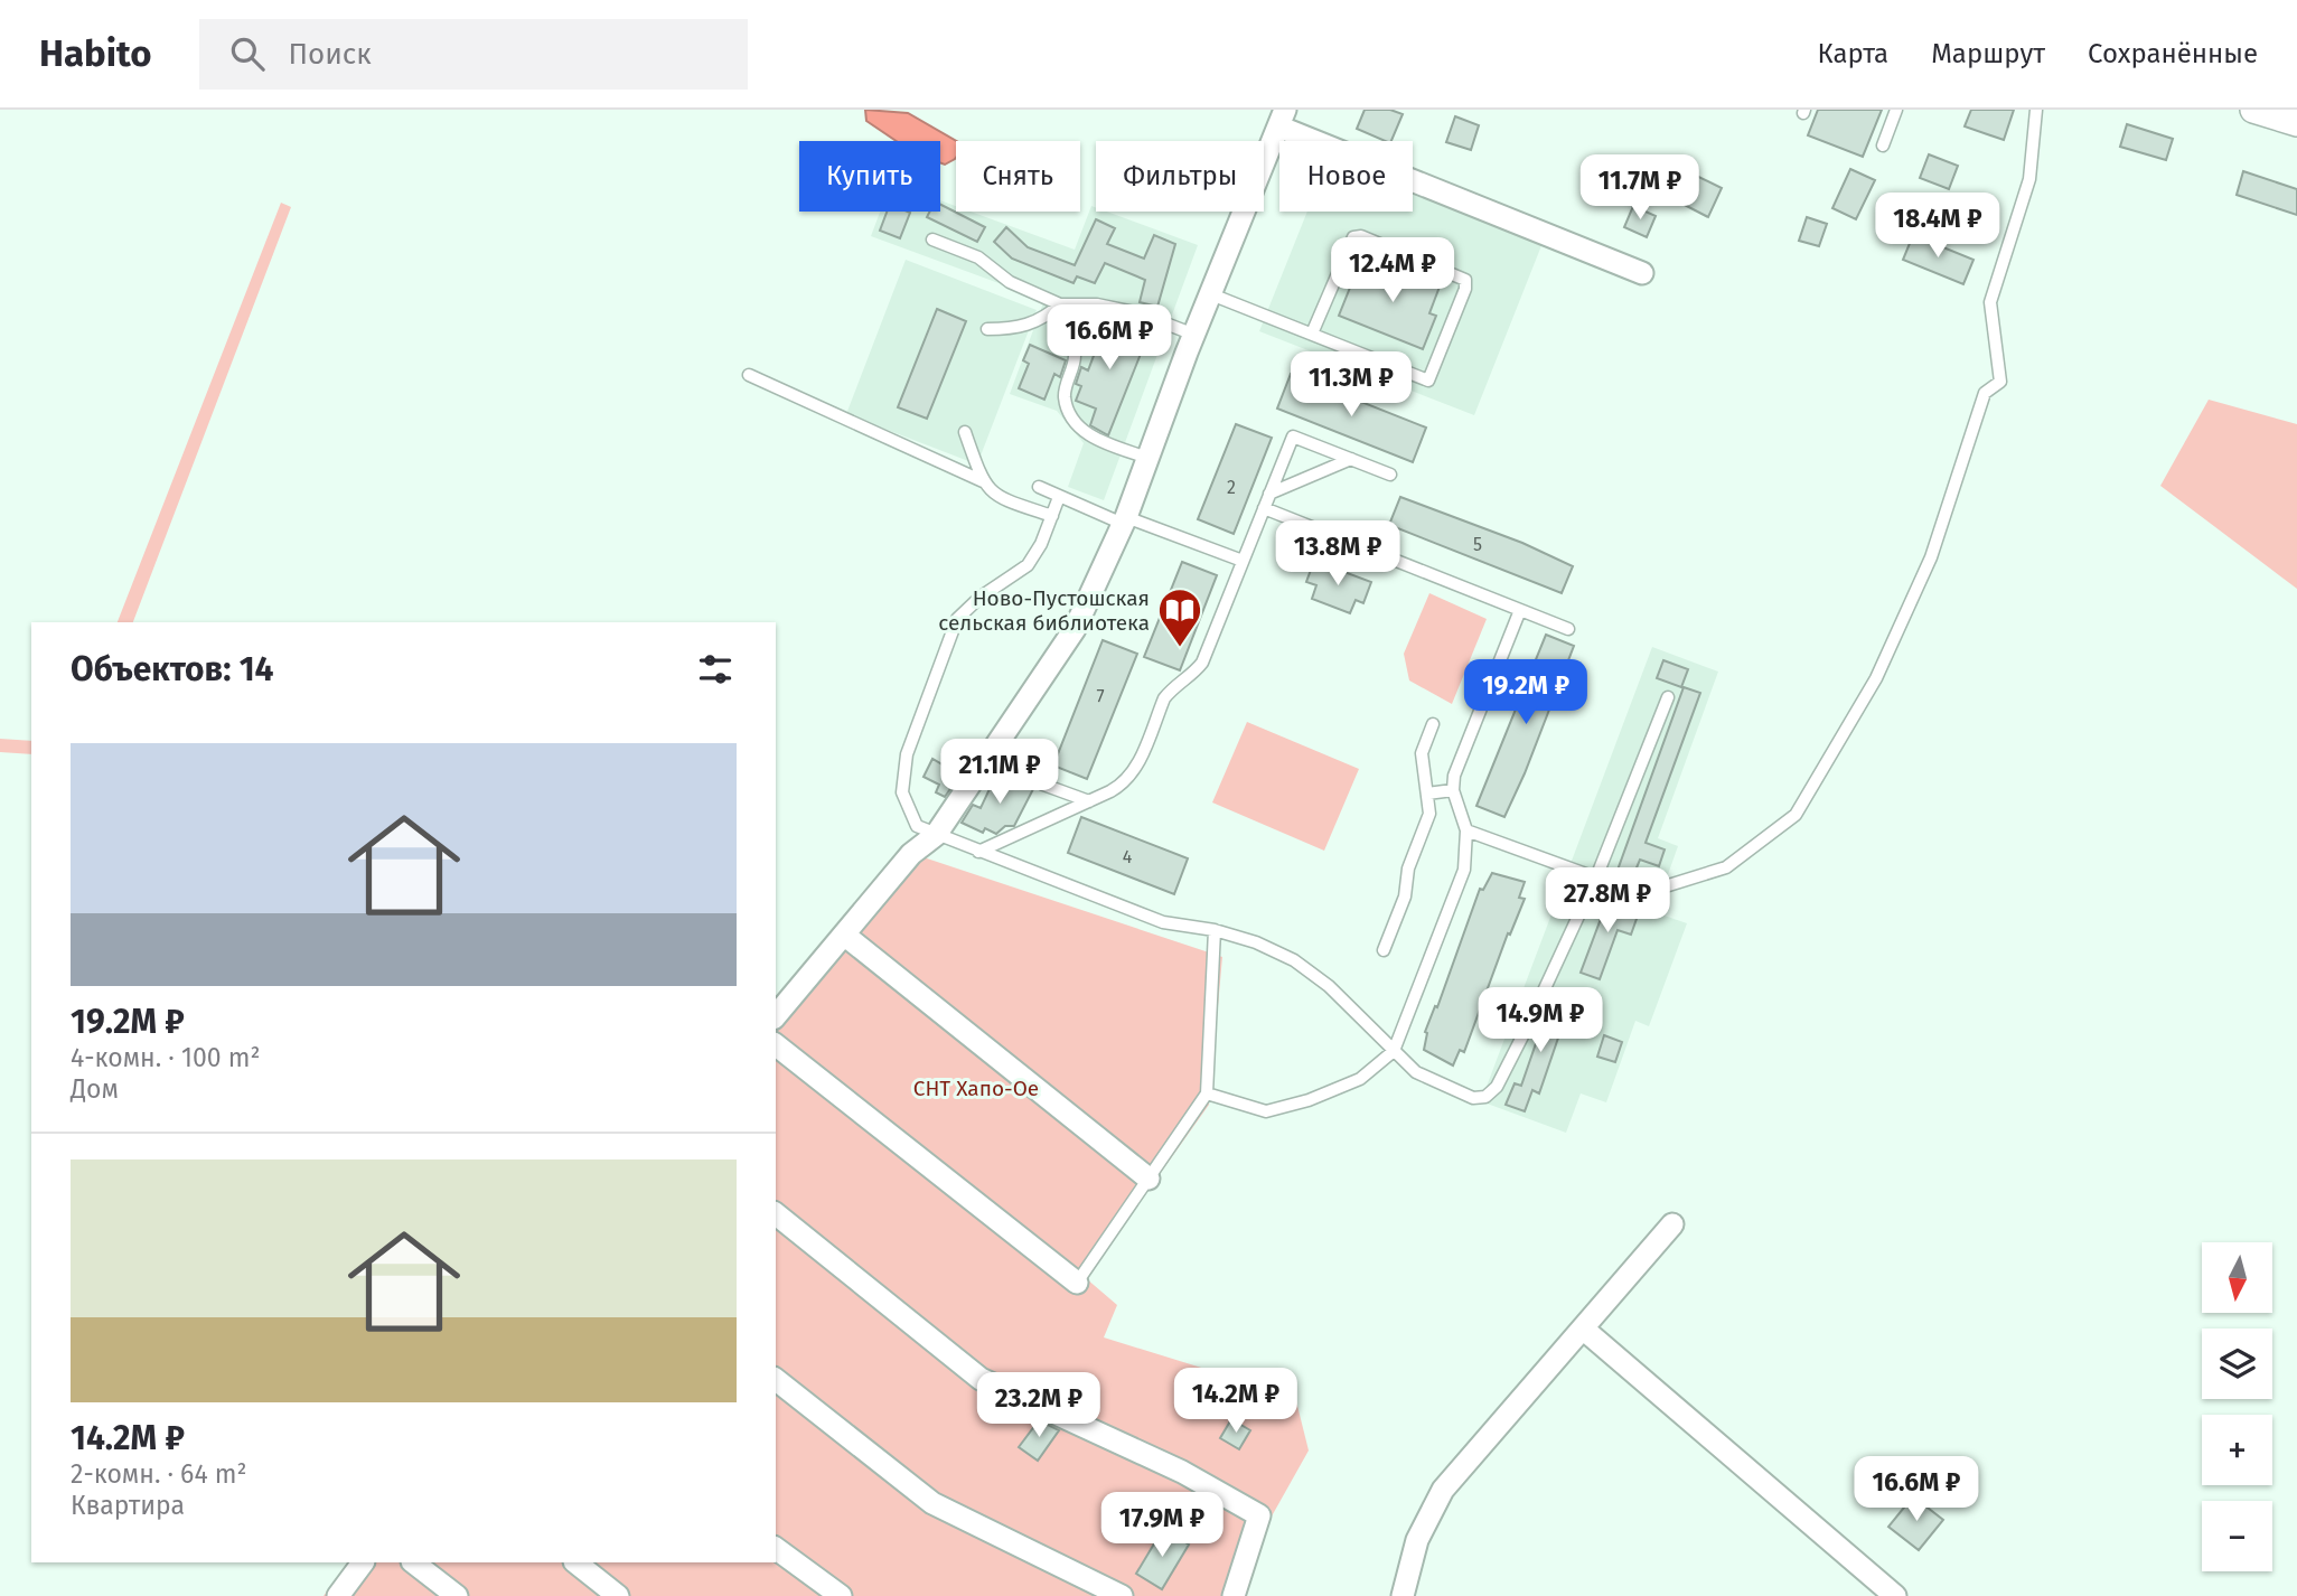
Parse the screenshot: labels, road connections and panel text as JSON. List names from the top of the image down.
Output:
{
  "parks": ["СНТ Хапо-Ое"],
  "places": {
    "library": ["Ново-Пустошская сельская библиотека"]
  },
  "house_numbers": [
    "2",
    "5",
    "7",
    "4"
  ],
  "north": "bottom",
  "page": {
    "header": "Habito",
    "search": "Поиск",
    "nav": ["Карта", "Маршрут", "Сохранённые"],
    "chip": [
      "Купить",
      "Снять",
      "Фильтры",
      "Новое"
    ],
    "price": [
      "11.7M ₽",
      "18.4M ₽",
      "12.4M ₽",
      "16.6M ₽",
      "11.3M ₽",
      "13.8M ₽",
      "19.2M ₽",
      "21.1M ₽",
      "27.8M ₽",
      "14.9M ₽",
      "14.2M ₽",
      "23.2M ₽",
      "16.6M ₽",
      "17.9M ₽"
    ],
    "heading": "Объектов: 14",
    "list": [
      {
        "name": "19.2M ₽",
        "note": "4-комн. · 100 m² · Дом"
      },
      {
        "name": "14.2M ₽",
        "note": "2-комн. · 64 m² · Квартира"
      }
    ],
    "map_buttons": ["+", "−"]
  }
}
